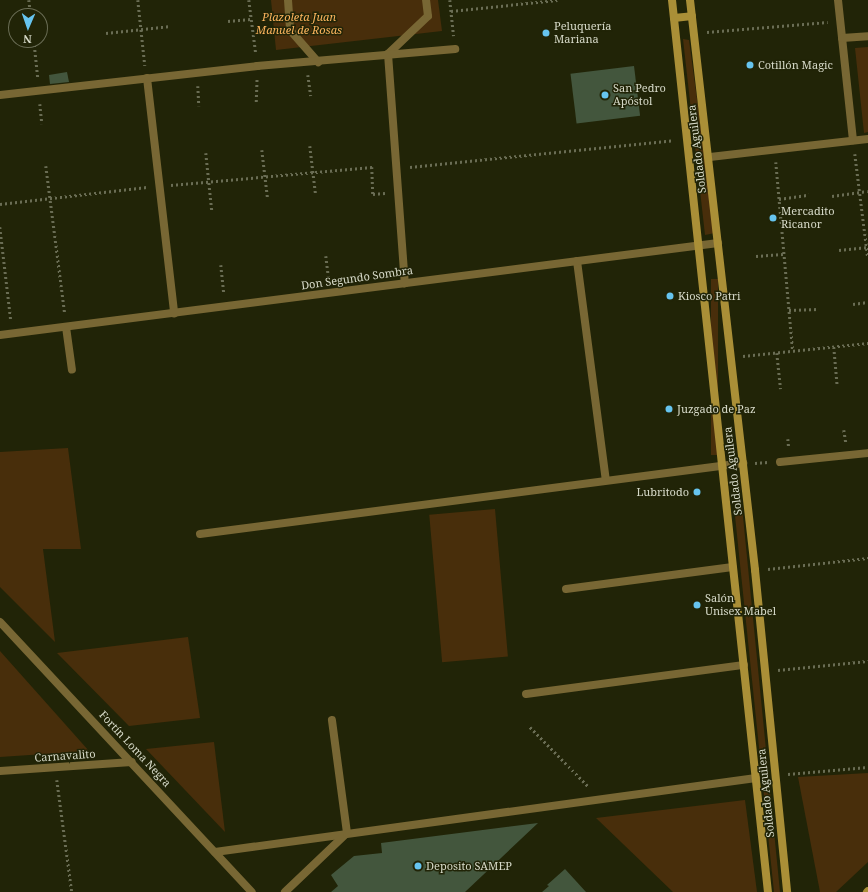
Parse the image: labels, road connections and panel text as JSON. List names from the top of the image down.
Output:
{
  "streets": {
    "street": [
      "Soldado Aguilera",
      "Don Segundo Sombra",
      "Fortín Loma Negra",
      "Carnavalito"
    ]
  },
  "crossings": [
    ["Soldado Aguilera", "Don Segundo Sombra"],
    ["Fortín Loma Negra", "Carnavalito"]
  ],
  "parks": ["Plazoleta Juan Manuel de Rosas"],
  "places": [
    "Peluquería Mariana",
    "Cotillón Magic",
    "San Pedro Apóstol",
    "Mercadito Ricanor",
    "Kiosco Patri",
    "Juzgado de Paz",
    "Lubritodo",
    "Salón Unisex Mabel",
    "Deposito SAMEP"
  ],
  "north": "bottom"
}
